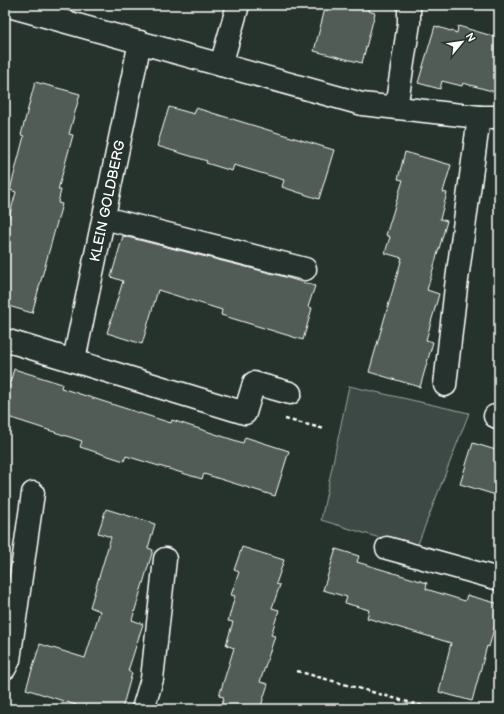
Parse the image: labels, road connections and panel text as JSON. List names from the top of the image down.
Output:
{
  "streets": {
    "street": ["KLEIN GOLDBERG"]
  },
  "north": "top right"
}
